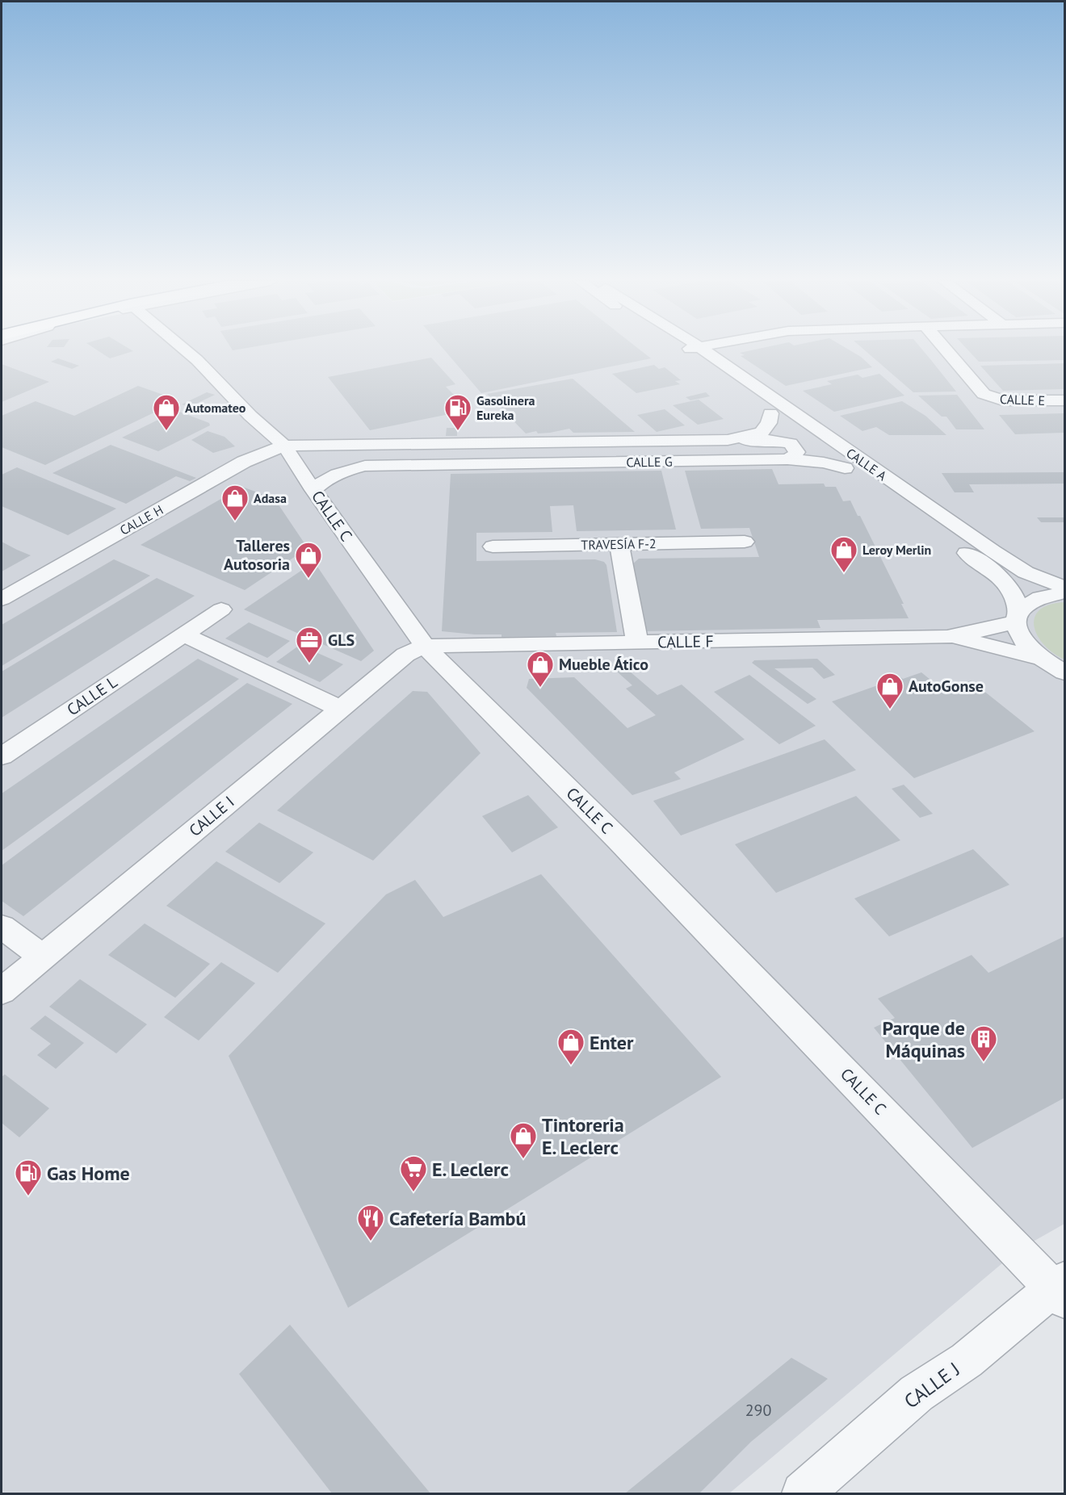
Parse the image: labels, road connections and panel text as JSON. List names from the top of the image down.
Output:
{
  "streets": {
    "street": [
      "CALLE E",
      "CALLE G",
      "CALLE A",
      "CALLE C",
      "CALLE H",
      "TRAVESÍA F-2",
      "CALLE F",
      "CALLE L",
      "CALLE I",
      "CALLE J"
    ]
  },
  "crossings": [
    ["CALLE G", "CALLE A"],
    ["CALLE G", "CALLE C"],
    ["CALLE G", "CALLE H"],
    ["CALLE A", "CALLE F"],
    ["CALLE C", "CALLE H"],
    ["CALLE C", "CALLE F"],
    ["CALLE C", "CALLE I"],
    ["CALLE C", "CALLE J"],
    ["CALLE F", "CALLE I"]
  ],
  "places": {
    "shop": [
      "Automateo",
      "Adasa",
      "Leroy Merlin",
      "Talleres Autosoria",
      "Mueble Ático",
      "AutoGonse",
      "Enter",
      "Tintoreria E. Leclerc"
    ],
    "fuel station": ["Gasolinera Eureka", "Gas Home"],
    "office": ["GLS"],
    "building": ["Parque de Máquinas"],
    "supermarket": ["E. Leclerc"],
    "restaurant": ["Cafetería Bambú"]
  },
  "house_numbers": ["290"]
}
